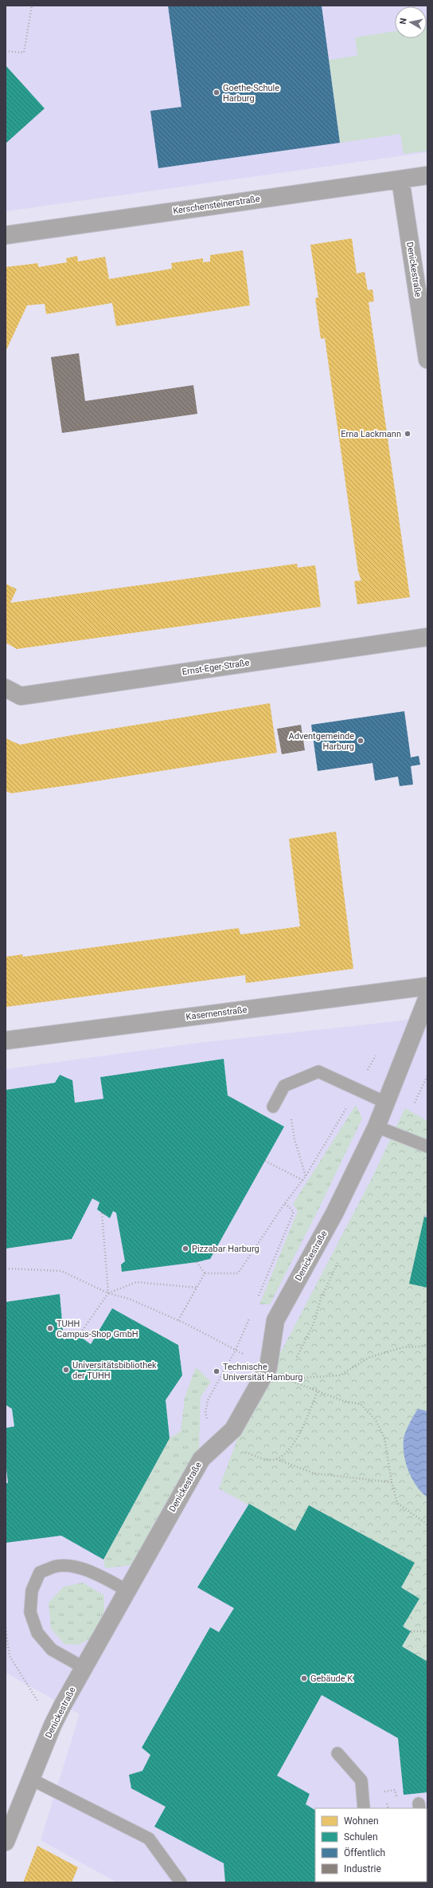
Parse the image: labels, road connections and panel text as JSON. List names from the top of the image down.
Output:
{
  "streets": {
    "street": [
      "Kerschensteinerstraße",
      "Denickestraße",
      "Ernst-Eger-Straße",
      "Kasernenstraße"
    ]
  },
  "crossings": [
    ["Kerschensteinerstraße", "Denickestraße"]
  ],
  "places": [
    "Goethe-Schule Harburg",
    "Erna Lackmann",
    "Adventgemeinde Harburg",
    "Pizzabar Harburg",
    "TUHH Campus-Shop GmbH",
    "Universitätsbibliothek der TUHH",
    "Technische Universität Hamburg",
    "Gebäude K"
  ],
  "legend": [
    "Wohnen",
    "Schulen",
    "Öffentlich",
    "Industrie"
  ],
  "north": "left"
}
